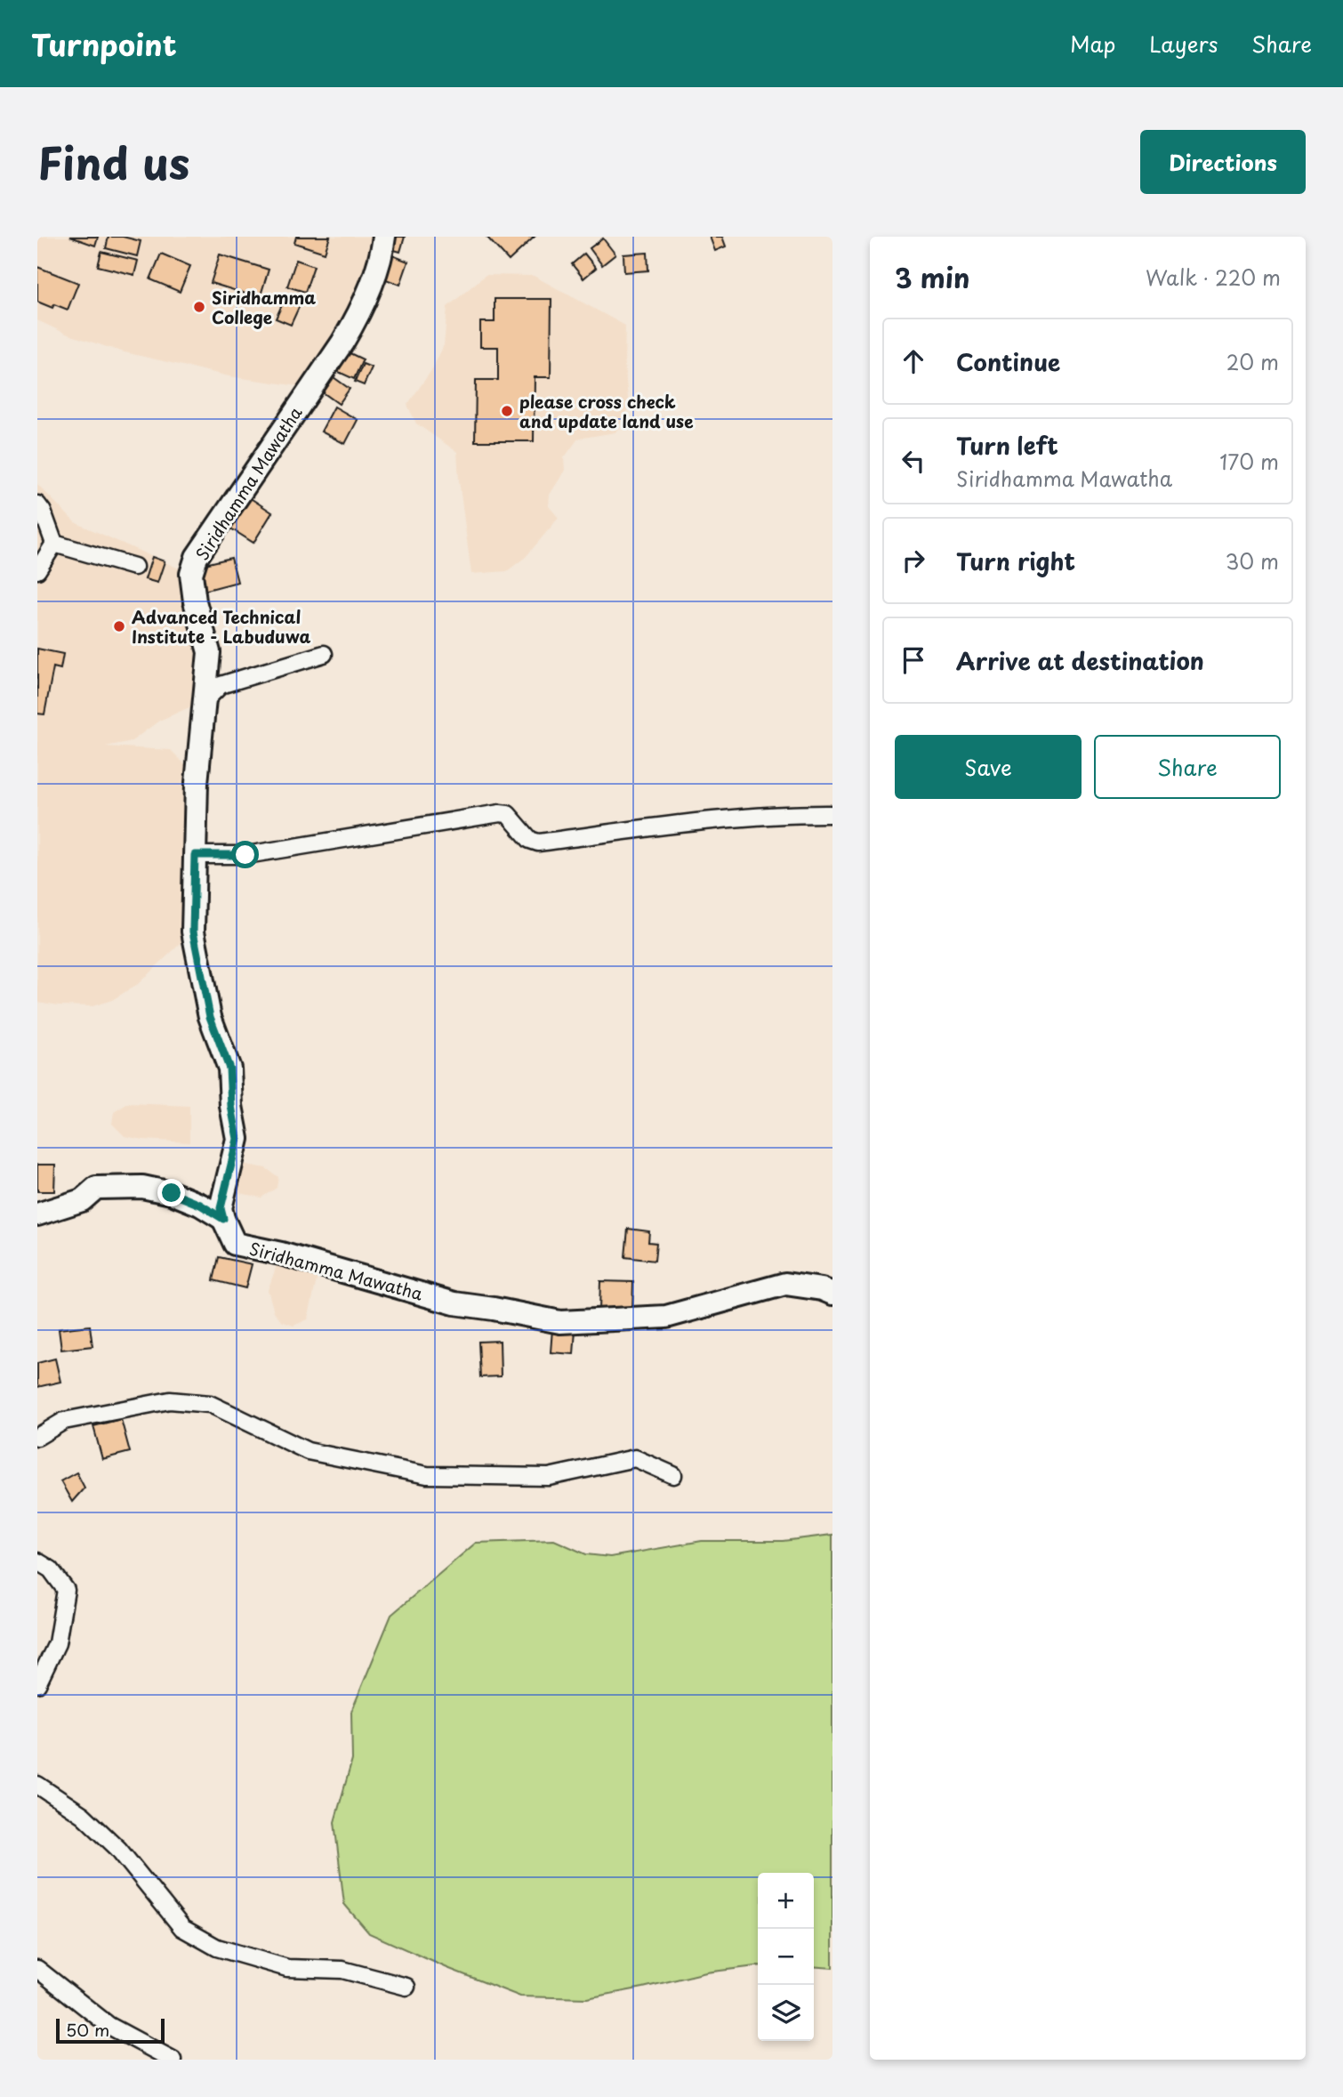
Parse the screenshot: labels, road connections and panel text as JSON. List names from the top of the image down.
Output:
{
  "streets": {
    "street": ["Siridhamma Mawatha"]
  },
  "places": ["Siridhamma College", "please cross check and update land use", "Advanced Technical Institute - Labuduwa"],
  "scale_bar": "50 m",
  "page": {
    "header": "Turnpoint",
    "nav": ["Map", "Layers", "Share"],
    "title": "Find us",
    "buttons": [
      "Directions",
      ["Save", "Share"]
    ],
    "heading": ["3 min", "Walk · 220 m"],
    "list": [
      ["Continue", "20 m"],
      ["Turn left", "Siridhamma Mawatha", "170 m"],
      ["Turn right", "30 m"],
      "Arrive at destination"
    ],
    "map_buttons": ["+", "−"],
    "scale": "50 m"
  }
}
